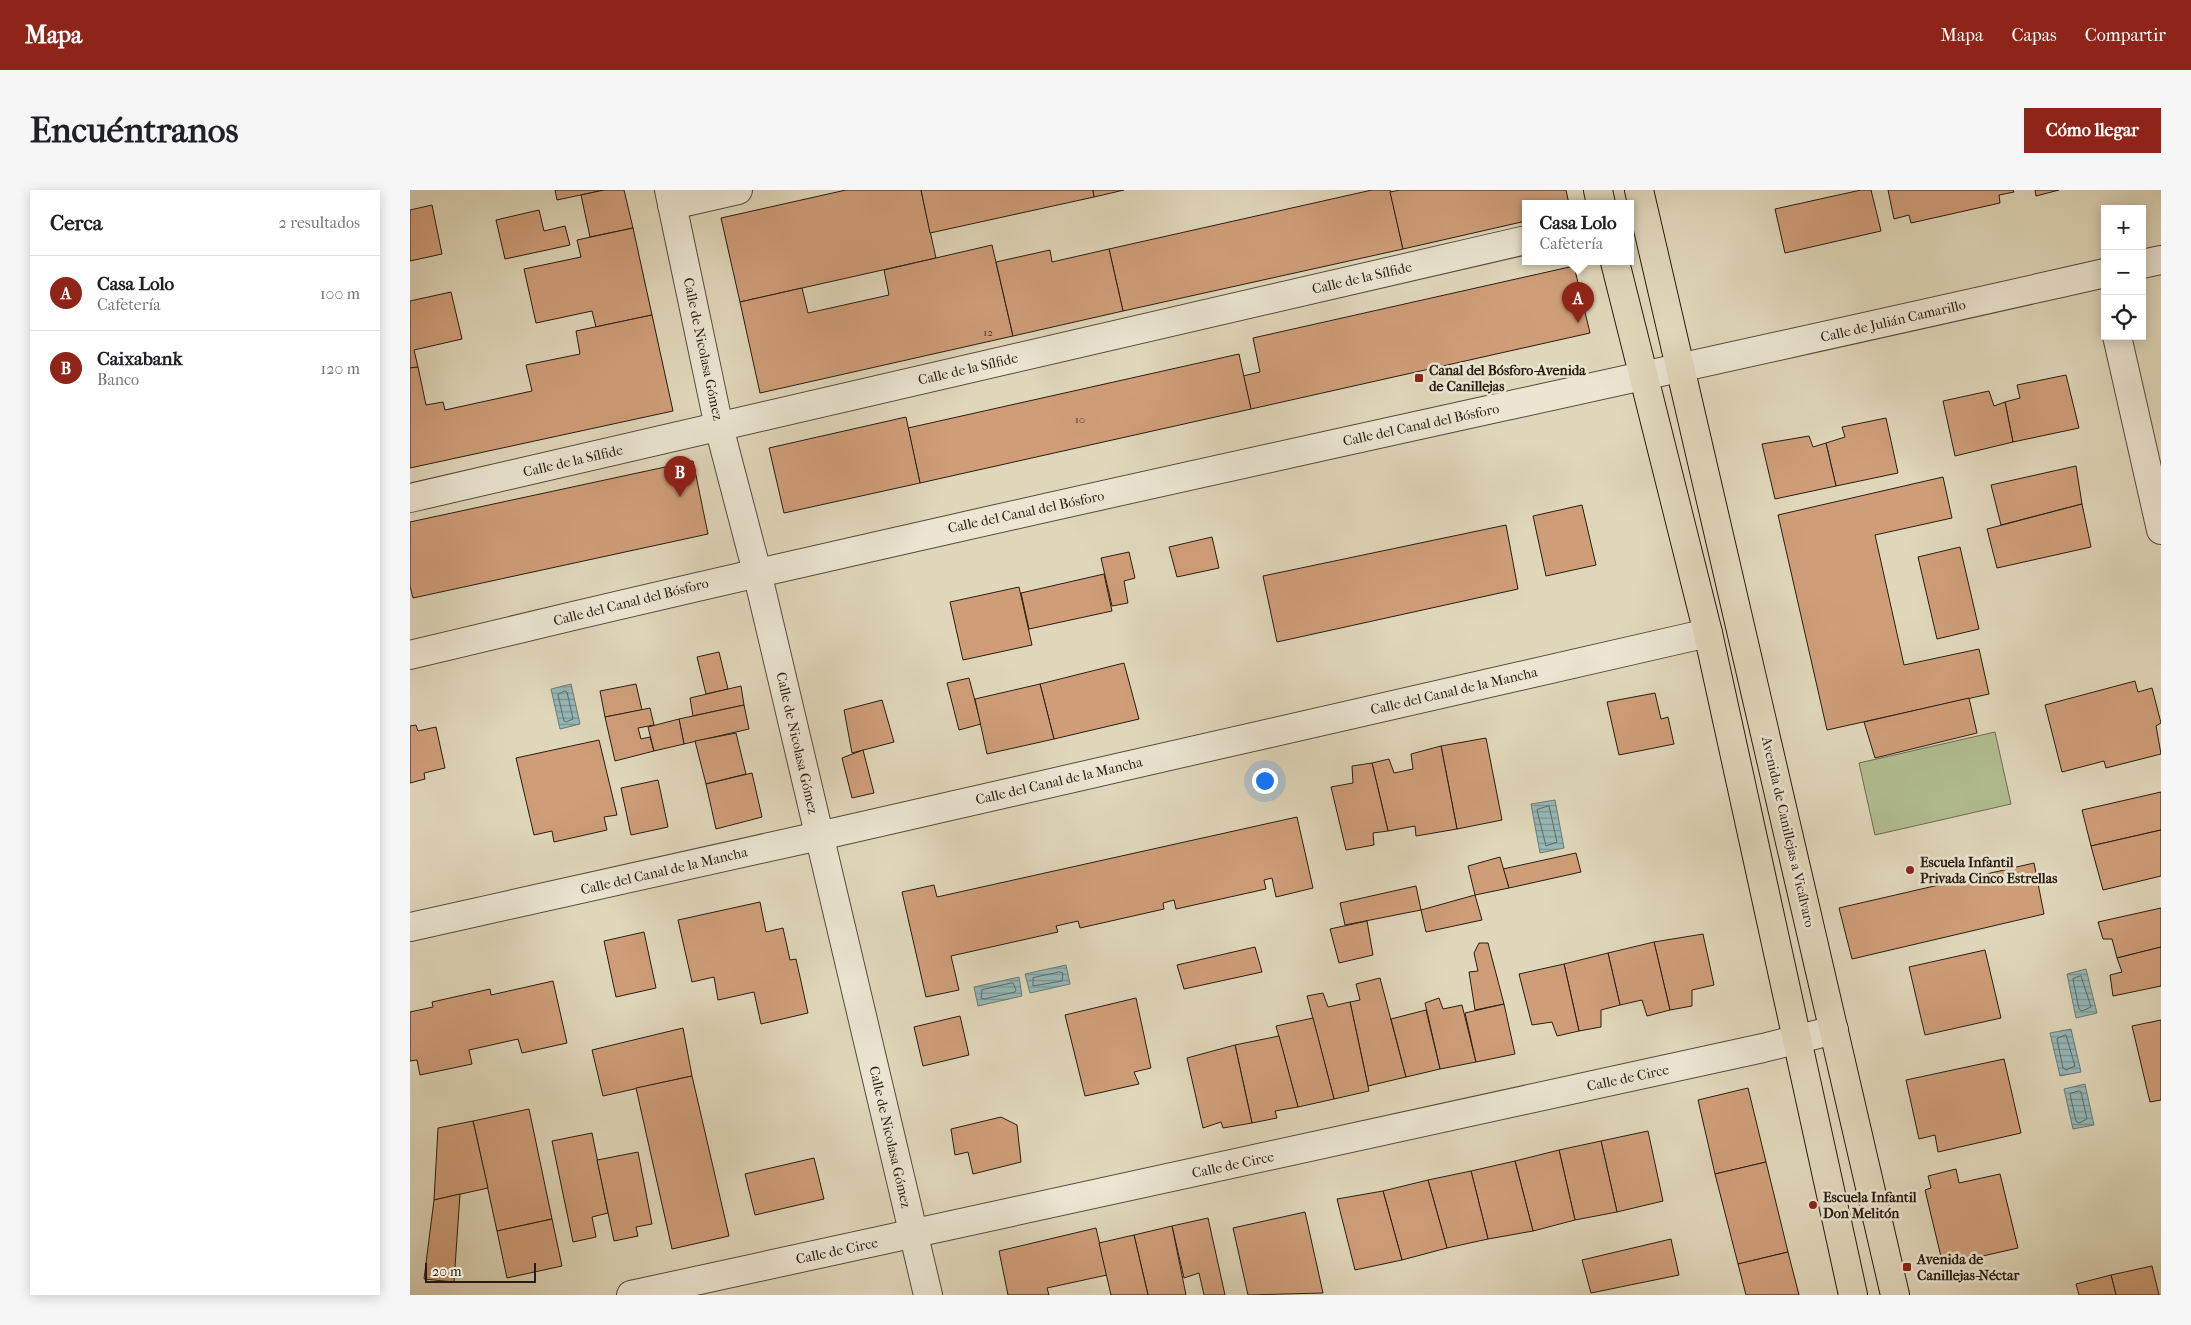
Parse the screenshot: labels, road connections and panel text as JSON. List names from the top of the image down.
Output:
{
  "streets": {
    "main road": ["Avenida de Canillejas a Vicálvaro"],
    "street": [
      "Calle de la Sílfide",
      "Calle de Julián Camarillo",
      "Calle de Nicolasa Gómez",
      "Calle del Canal del Bósforo",
      "Calle del Canal de la Mancha",
      "Calle de Circe"
    ]
  },
  "crossings": [
    ["Calle de la Sílfide", "Calle de Nicolasa Gómez"],
    ["Calle de Julián Camarillo", "Avenida de Canillejas a Vicálvaro"],
    ["Calle de Nicolasa Gómez", "Calle del Canal del Bósforo"],
    ["Calle de Nicolasa Gómez", "Calle del Canal de la Mancha"],
    ["Calle de Nicolasa Gómez", "Calle de Circe"],
    ["Avenida de Canillejas a Vicálvaro", "Calle de Circe"]
  ],
  "places": {
    "transit": ["Canal del Bósforo-Avenida de Canillejas", "Avenida de Canillejas-Néctar"],
    "other": ["Escuela Infantil Privada Cinco Estrellas", "Escuela Infantil Don Melitón"]
  },
  "house_numbers": ["12", "10"],
  "scale_bar": "20 m",
  "page": {
    "header": "Mapa",
    "nav": ["Mapa", "Capas", "Compartir"],
    "buttons": "Cómo llegar",
    "title": "Encuéntranos",
    "heading": ["Cerca", "2 resultados"],
    "popup": ["Casa Lolo", "Cafetería"],
    "map_buttons": ["+", "−"],
    "list": [
      {
        "mark": "A",
        "name": "Casa Lolo",
        "note": "Cafetería",
        "value": "100 m"
      },
      {
        "mark": "B",
        "name": "Caixabank",
        "note": "Banco",
        "value": "120 m"
      }
    ],
    "pins": ["A", "B"],
    "scale": "20 m"
  }
}
